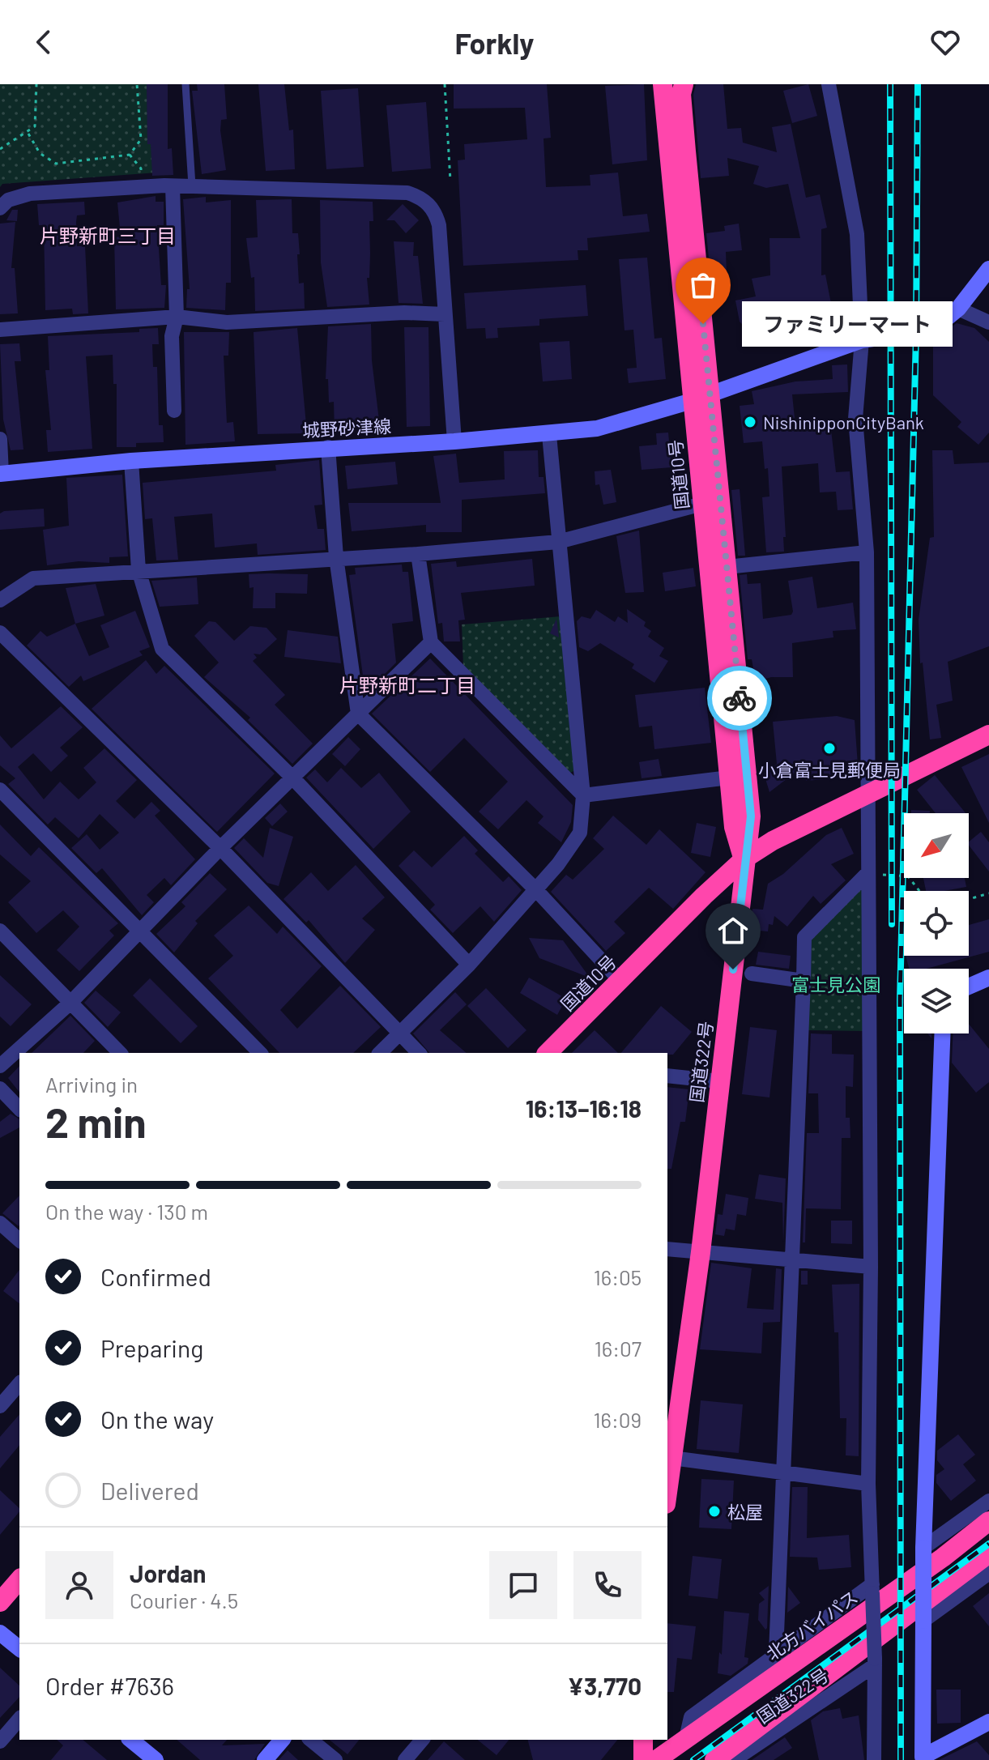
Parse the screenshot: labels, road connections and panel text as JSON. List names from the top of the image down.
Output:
{
  "streets": {
    "highway": ["国道10号", "国道322号", "北方バイパス"],
    "street": ["城野砂津線"]
  },
  "crossings": [
    ["城野砂津線", "国道10号"],
    ["国道10号", "国道322号"]
  ],
  "districts": ["片野新町三丁目", "片野新町二丁目"],
  "parks": ["富士見公園"],
  "places": [
    "ファミリーマート",
    "NishinipponCityBank",
    "小倉富士見郵便局",
    "松屋"
  ],
  "north": "bottom left",
  "page": {
    "header": "Forkly",
    "bubble": "ファミリーマート",
    "heading": ["2 min", "Arriving in", "16:13–16:18"],
    "panel": [
      "Jordan",
      "Courier · 4.5",
      "Order #7636",
      "¥3,770"
    ],
    "bar": "On the way · 130 m",
    "list": [
      ["Confirmed", "16:05"],
      ["Preparing", "16:07"],
      ["On the way", "16:09"],
      "Delivered"
    ]
  }
}
